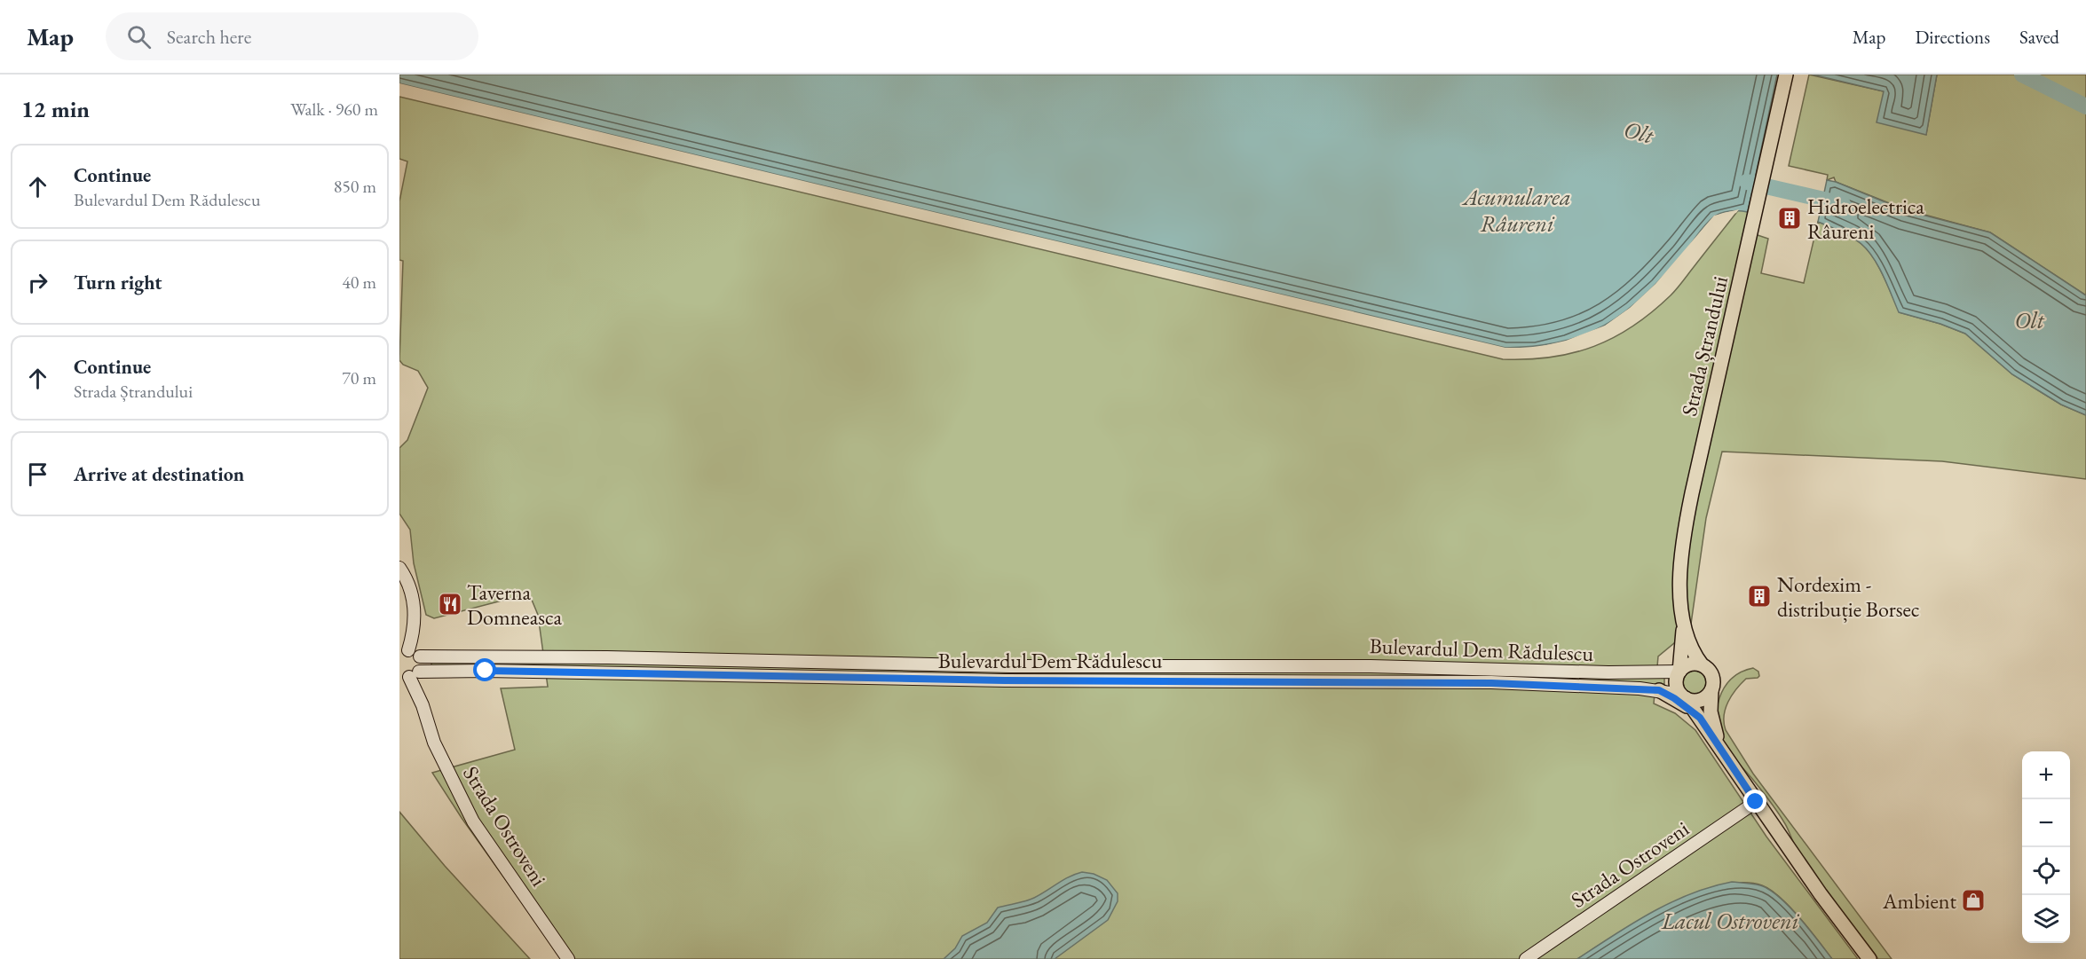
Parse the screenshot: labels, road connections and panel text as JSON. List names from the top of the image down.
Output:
{
  "streets": {
    "main road": ["Strada Ștrandului", "Bulevardul Dem Rădulescu", "Strada Ostroveni"]
  },
  "crossings": [
    ["Strada Ștrandului", "Bulevardul Dem Rădulescu"],
    ["Strada Ștrandului", "Strada Ostroveni"],
    ["Bulevardul Dem Rădulescu", "Strada Ostroveni"]
  ],
  "water": ["Olt", "Acumularea Râureni", "Lacul Ostroveni"],
  "places": {
    "building": ["Hidroelectrica Râureni", "Nordexim - distribuție Borsec"],
    "restaurant": ["Taverna Domneasca"],
    "shop": ["Ambient"]
  },
  "page": {
    "header": "Map",
    "search": "Search here",
    "nav": ["Map", "Directions", "Saved"],
    "heading": ["12 min", "Walk · 960 m"],
    "list": [
      ["Continue", "Bulevardul Dem Rădulescu", "850 m"],
      ["Turn right", "40 m"],
      ["Continue", "Strada Ștrandului", "70 m"],
      "Arrive at destination"
    ],
    "map_buttons": ["+", "−"]
  }
}
